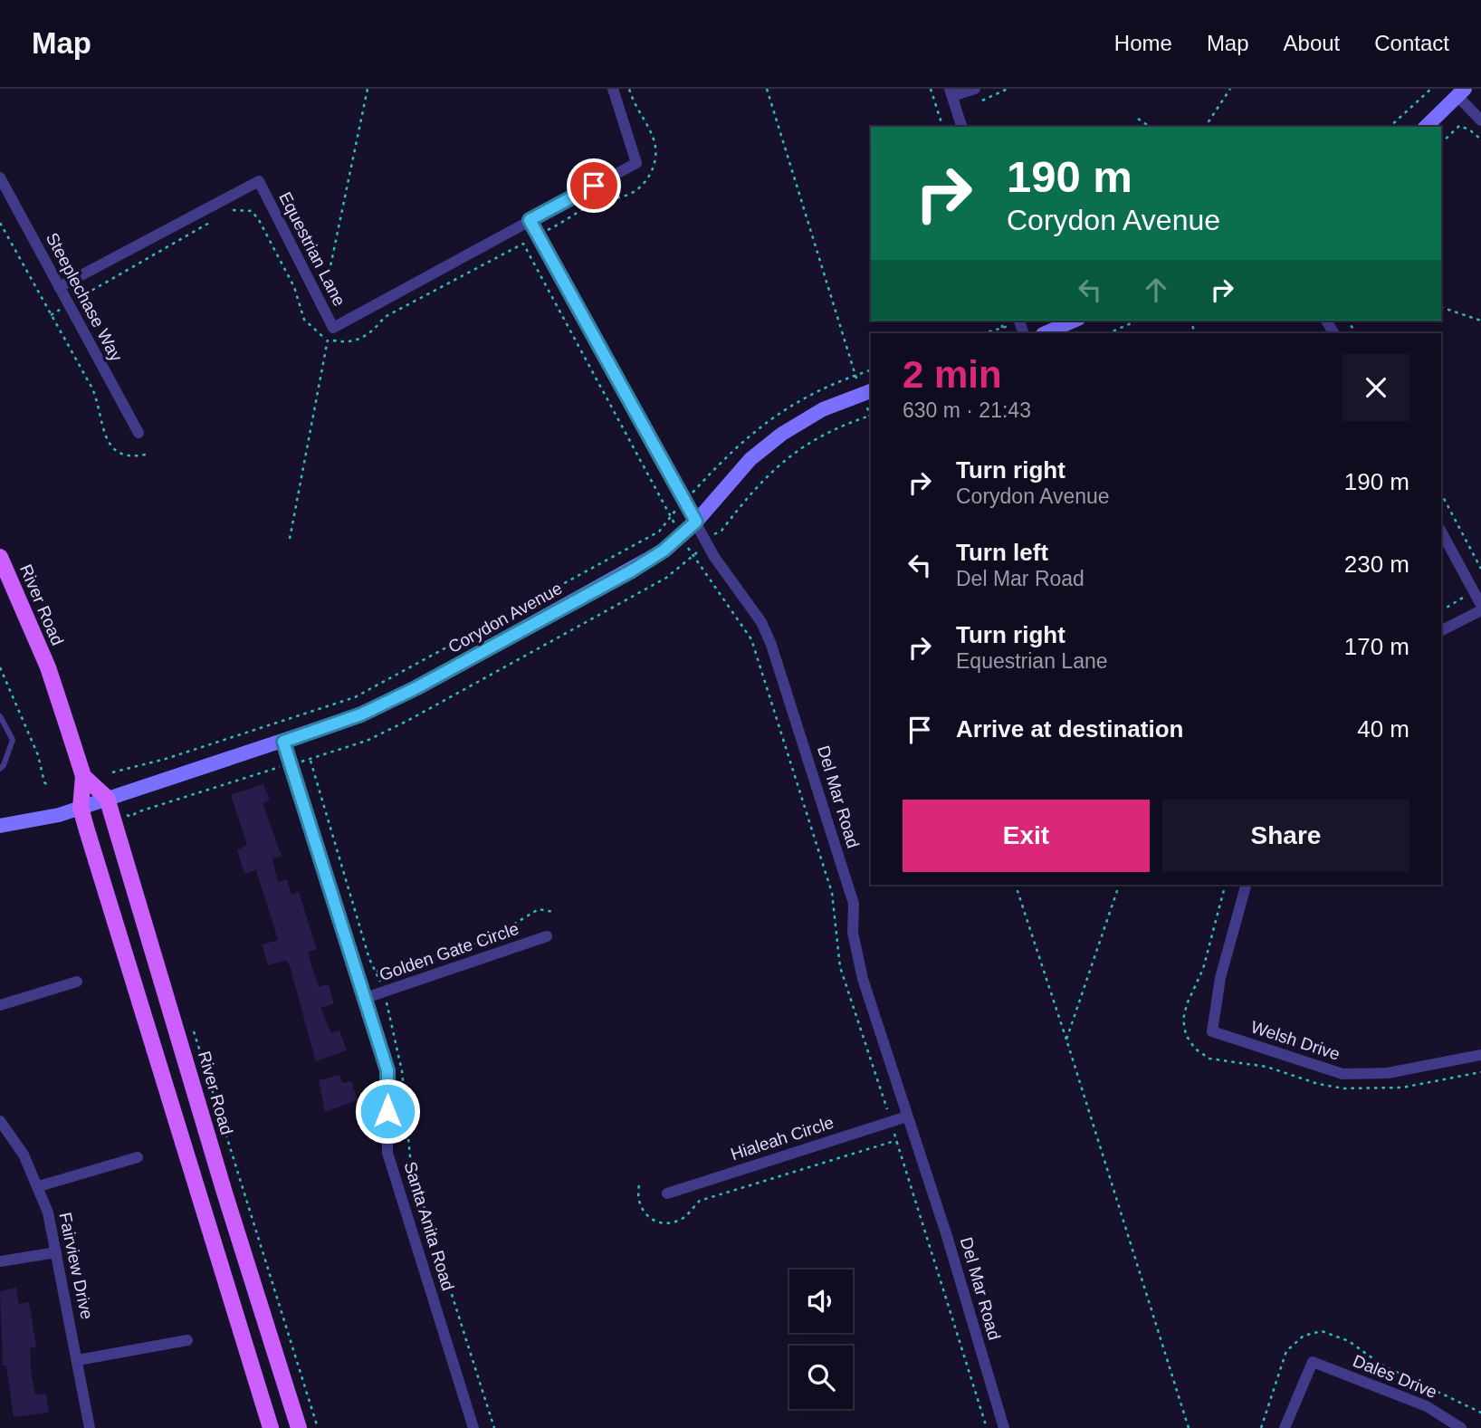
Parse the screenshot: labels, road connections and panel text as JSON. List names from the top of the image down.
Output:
{
  "streets": {
    "main road": ["River Road", "Corydon Avenue"],
    "street": [
      "Equestrian Lane",
      "Steeplechase Way",
      "Del Mar Road",
      "Golden Gate Circle",
      "Welsh Drive",
      "Hialeah Circle",
      "Santa Anita Road",
      "Fairview Drive",
      "Dales Drive"
    ]
  },
  "crossings": [
    ["Equestrian Lane", "Steeplechase Way"],
    ["Equestrian Lane", "Del Mar Road"],
    ["River Road", "Corydon Avenue"],
    ["Corydon Avenue", "Del Mar Road"],
    ["Corydon Avenue", "Santa Anita Road"],
    ["Del Mar Road", "Hialeah Circle"],
    ["Golden Gate Circle", "Santa Anita Road"]
  ],
  "page": {
    "header": "Map",
    "nav": [
      "Home",
      "Map",
      "About",
      "Contact"
    ],
    "turn": ["190 m", "Corydon Avenue"],
    "heading": ["2 min", "630 m · 21:43"],
    "list": [
      {
        "name": "Turn right",
        "note": "Corydon Avenue",
        "value": "190 m"
      },
      {
        "name": "Turn left",
        "note": "Del Mar Road",
        "value": "230 m"
      },
      {
        "name": "Turn right",
        "note": "Equestrian Lane",
        "value": "170 m"
      },
      {
        "name": "Arrive at destination",
        "value": "40 m"
      }
    ],
    "buttons": ["Exit", "Share"]
  }
}
